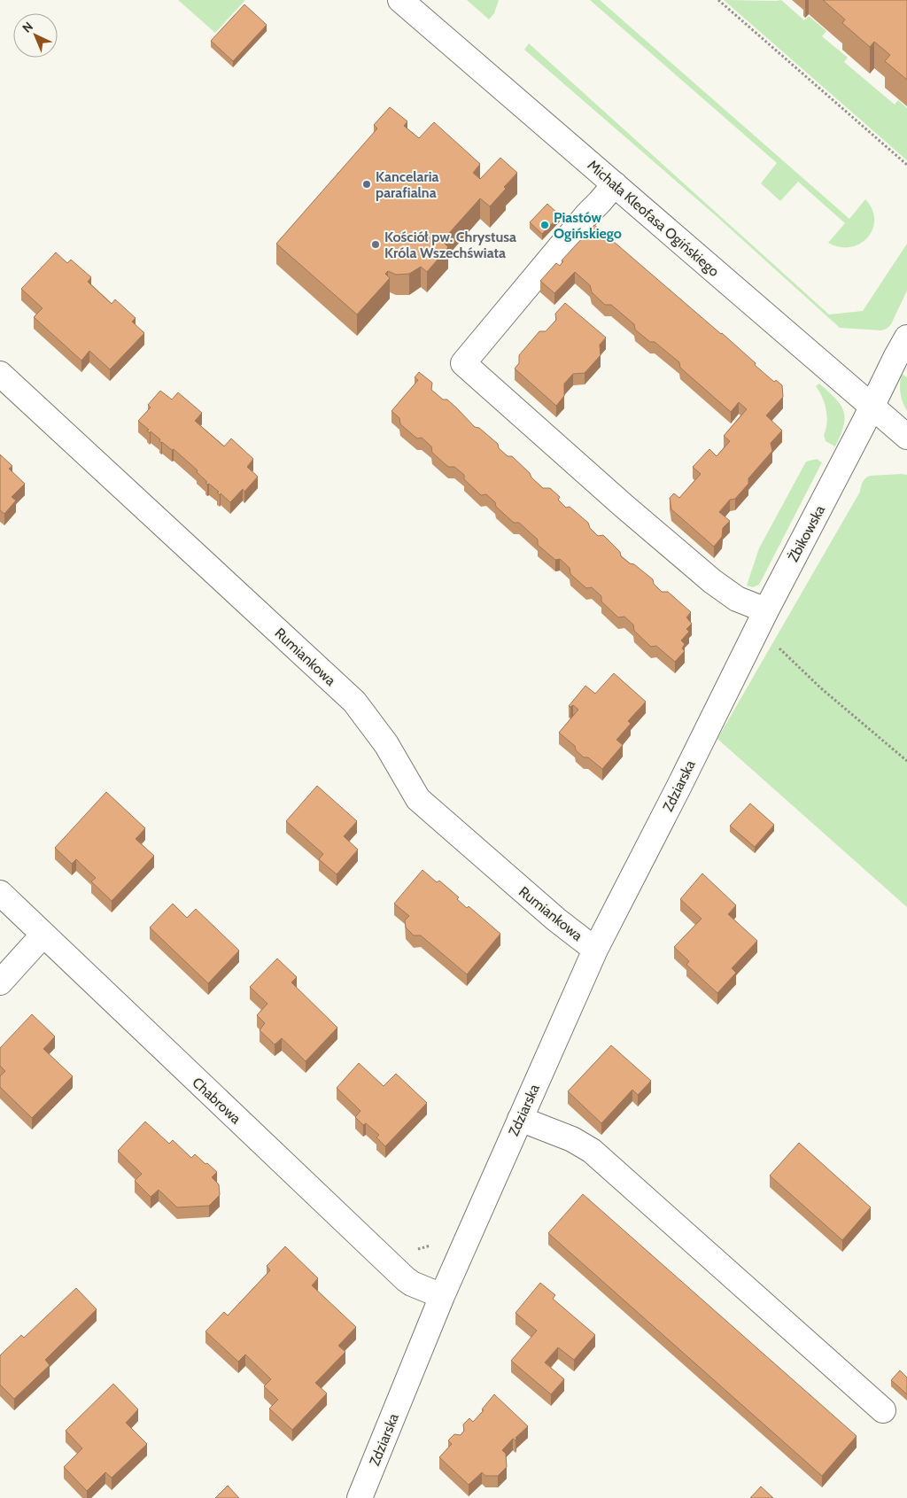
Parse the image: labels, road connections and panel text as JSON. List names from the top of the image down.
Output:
{
  "streets": {
    "street": [
      "Michała Kleofasa Ogińskiego",
      "Żbikowska",
      "Rumiankowa",
      "Zdziarska",
      "Chabrowa"
    ]
  },
  "crossings": [
    ["Michała Kleofasa Ogińskiego", "Żbikowska"],
    ["Żbikowska", "Zdziarska"],
    ["Rumiankowa", "Zdziarska"],
    ["Zdziarska", "Chabrowa"]
  ],
  "places": ["Kancelaria parafialna", "Piastów Ogińskiego", "Kościół pw. Chrystusa Króla Wszechświata"],
  "north": "top left"
}
